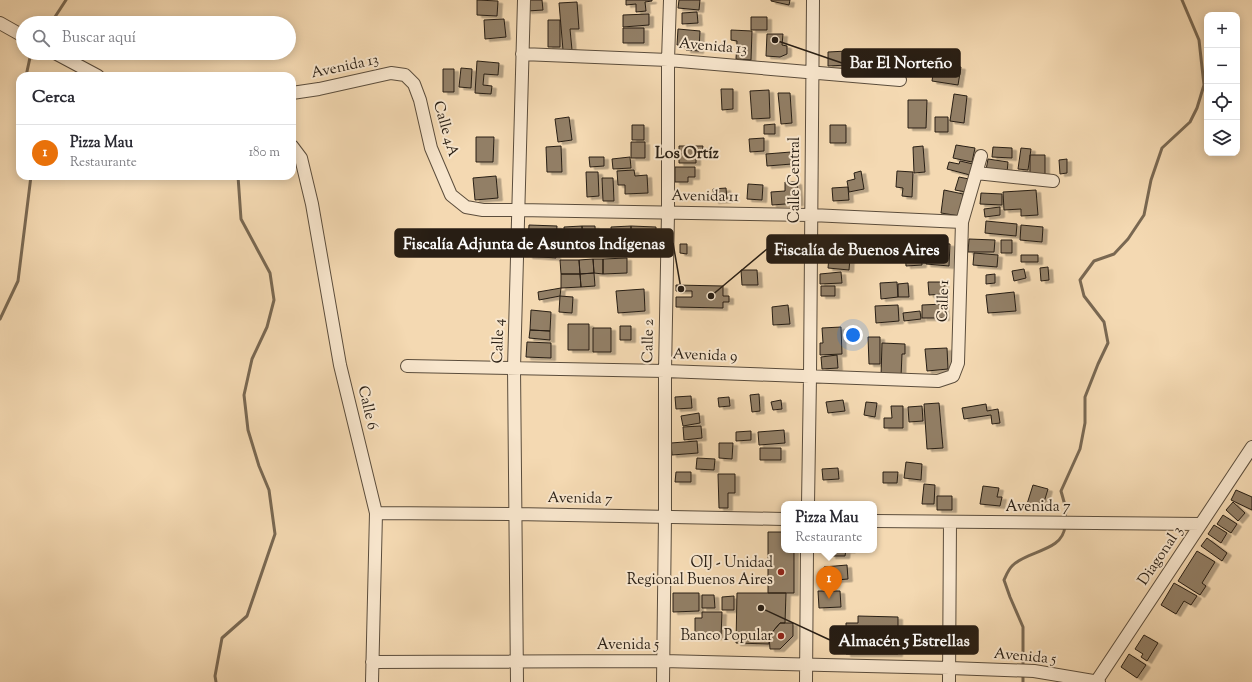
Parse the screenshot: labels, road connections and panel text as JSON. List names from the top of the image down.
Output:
{
  "streets": {
    "street": [
      "Avenida 13",
      "Calle 4A",
      "Calle Central",
      "Avenida 11",
      "Calle 1",
      "Calle 4",
      "Calle 2",
      "Avenida 9",
      "Calle 6",
      "Avenida 7",
      "Diagonal 3",
      "Avenida 5"
    ]
  },
  "crossings": [
    ["Avenida 13", "Calle 4A"],
    ["Avenida 13", "Calle Central"],
    ["Avenida 13", "Calle 4"],
    ["Avenida 13", "Calle 2"],
    ["Calle 4A", "Avenida 11"],
    ["Calle Central", "Avenida 11"],
    ["Calle Central", "Avenida 9"],
    ["Avenida 11", "Calle 1"],
    ["Avenida 11", "Calle 4"],
    ["Avenida 11", "Calle 2"],
    ["Calle 1", "Avenida 9"],
    ["Calle 4", "Avenida 9"],
    ["Calle 4", "Avenida 7"],
    ["Calle 4", "Avenida 5"],
    ["Calle 2", "Avenida 9"],
    ["Calle 2", "Avenida 7"],
    ["Calle 2", "Avenida 5"],
    ["Calle 6", "Avenida 7"],
    ["Calle 6", "Avenida 5"],
    ["Avenida 7", "Diagonal 3"],
    ["Diagonal 3", "Avenida 5"]
  ],
  "districts": ["Los Ortíz"],
  "places": [
    "Bar El Norteño",
    "Fiscalía Adjunta de Asuntos Indígenas",
    "Fiscalía de Buenos Aires",
    "OIJ - Unidad Regional Buenos Aires",
    "Almacén 5 Estrellas",
    "Banco Popular"
  ],
  "page": {
    "map_buttons": ["+", "−"],
    "search": "Buscar aquí",
    "heading": "Cerca",
    "list": [
      {
        "mark": "1",
        "name": "Pizza Mau",
        "note": "Restaurante",
        "value": "180 m"
      }
    ],
    "popup": ["Pizza Mau", "Restaurante"],
    "pins": "1"
  }
}
